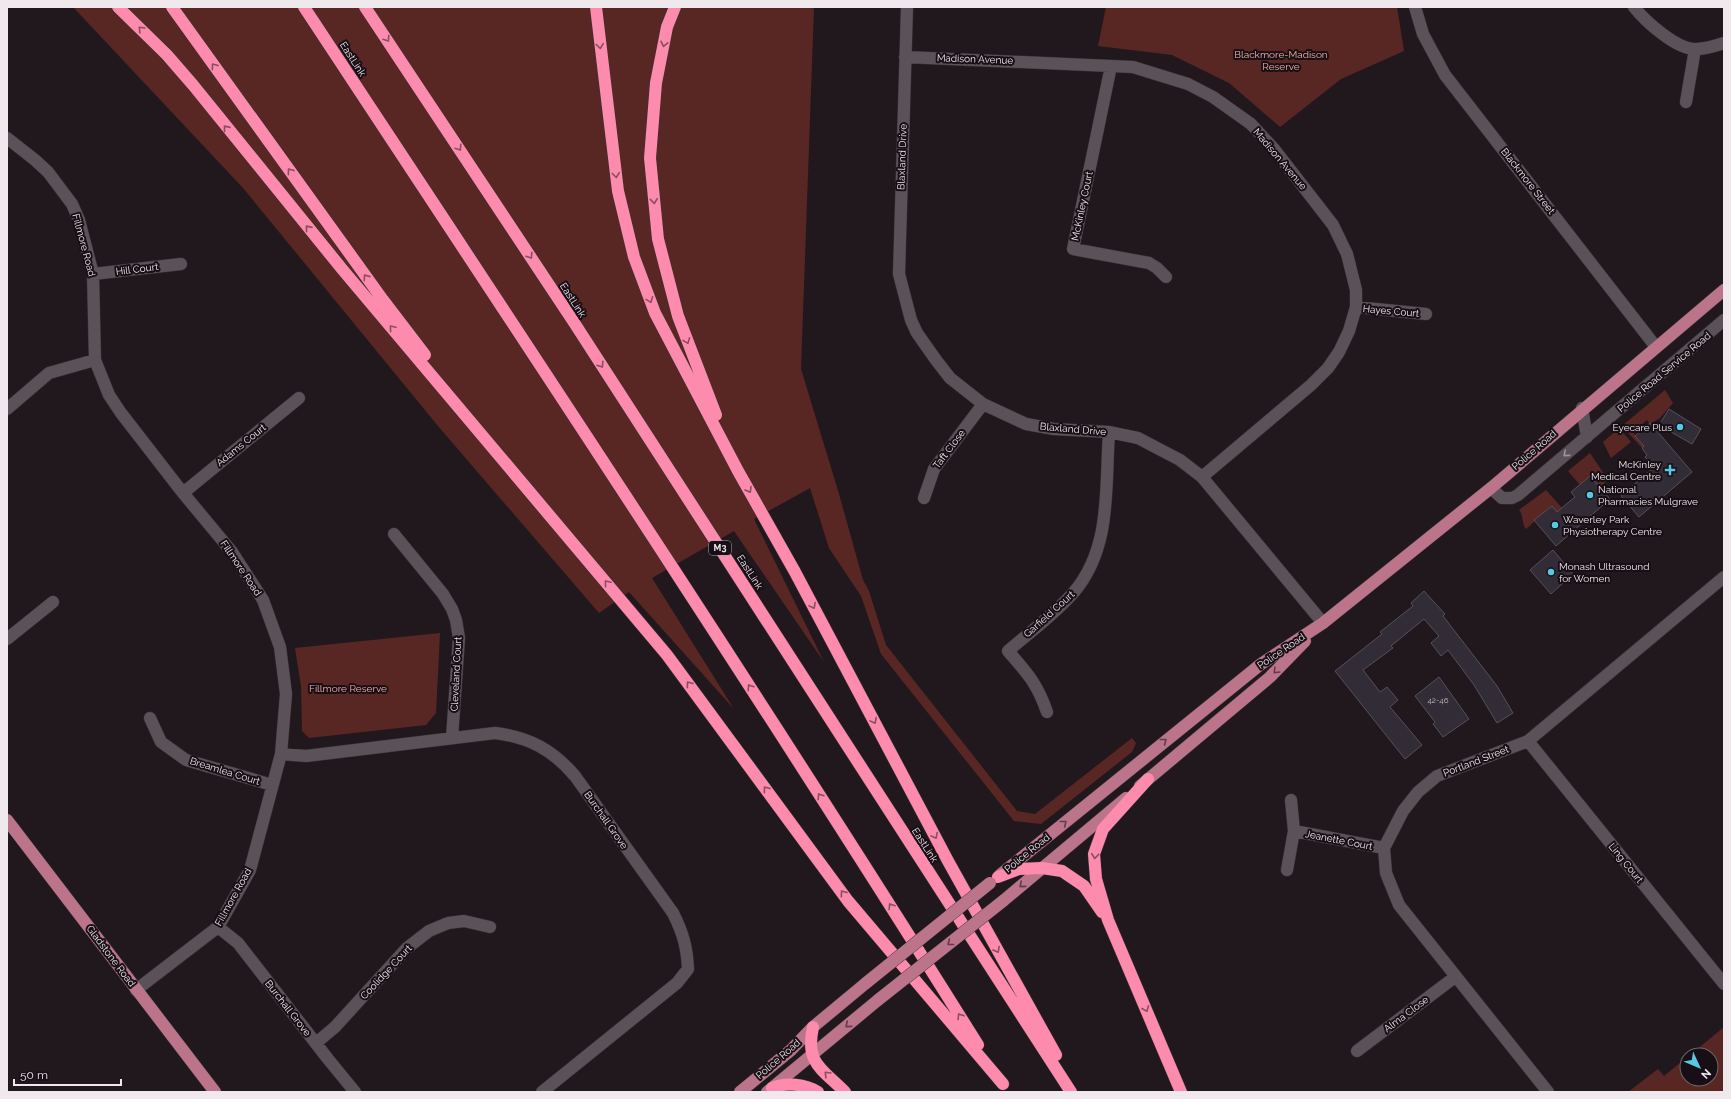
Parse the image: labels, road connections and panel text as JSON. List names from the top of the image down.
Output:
{
  "streets": {
    "highway": ["EastLink", "M3"],
    "main road": ["Police Road", "Gladstone Road"],
    "street": [
      "Madison Avenue",
      "Blaxland Drive",
      "Blackmore Street",
      "McKinley Court",
      "Fillmore Road",
      "Hill Court",
      "Hayes Court",
      "Police Road Service Road",
      "Adams Court",
      "Taft Close",
      "Garfield Court",
      "Cleveland Court",
      "Portland Street",
      "Breamlea Court",
      "Burchall Grove",
      "Jeanette Court",
      "Ling Court",
      "Coolidge Court",
      "Alma Close"
    ]
  },
  "crossings": [
    ["Madison Avenue", "Blaxland Drive"],
    ["Madison Avenue", "McKinley Court"],
    ["Madison Avenue", "Hayes Court"],
    ["Blaxland Drive", "Taft Close"],
    ["Blaxland Drive", "Police Road"],
    ["Blaxland Drive", "Garfield Court"],
    ["Blackmore Street", "Police Road"],
    ["Fillmore Road", "Hill Court"],
    ["Fillmore Road", "Adams Court"],
    ["Fillmore Road", "Breamlea Court"],
    ["Fillmore Road", "Burchall Grove"],
    ["Fillmore Road", "Gladstone Road"],
    ["Police Road Service Road", "Police Road"],
    ["Cleveland Court", "Burchall Grove"],
    ["Portland Street", "Jeanette Court"],
    ["Portland Street", "Ling Court"],
    ["Burchall Grove", "Coolidge Court"]
  ],
  "one_way": ["Police Road Service Road"],
  "parks": ["Blackmore-Madison Reserve", "Fillmore Reserve"],
  "places": {
    "other": [
      "Eyecare Plus",
      "National Pharmacies Mulgrave",
      "Waverley Park Physiotherapy Centre",
      "Monash Ultrasound for Women"
    ],
    "health": ["McKinley Medical Centre"]
  },
  "house_numbers": ["42-46"],
  "scale_bar": "50 m",
  "north": "bottom right"
}
